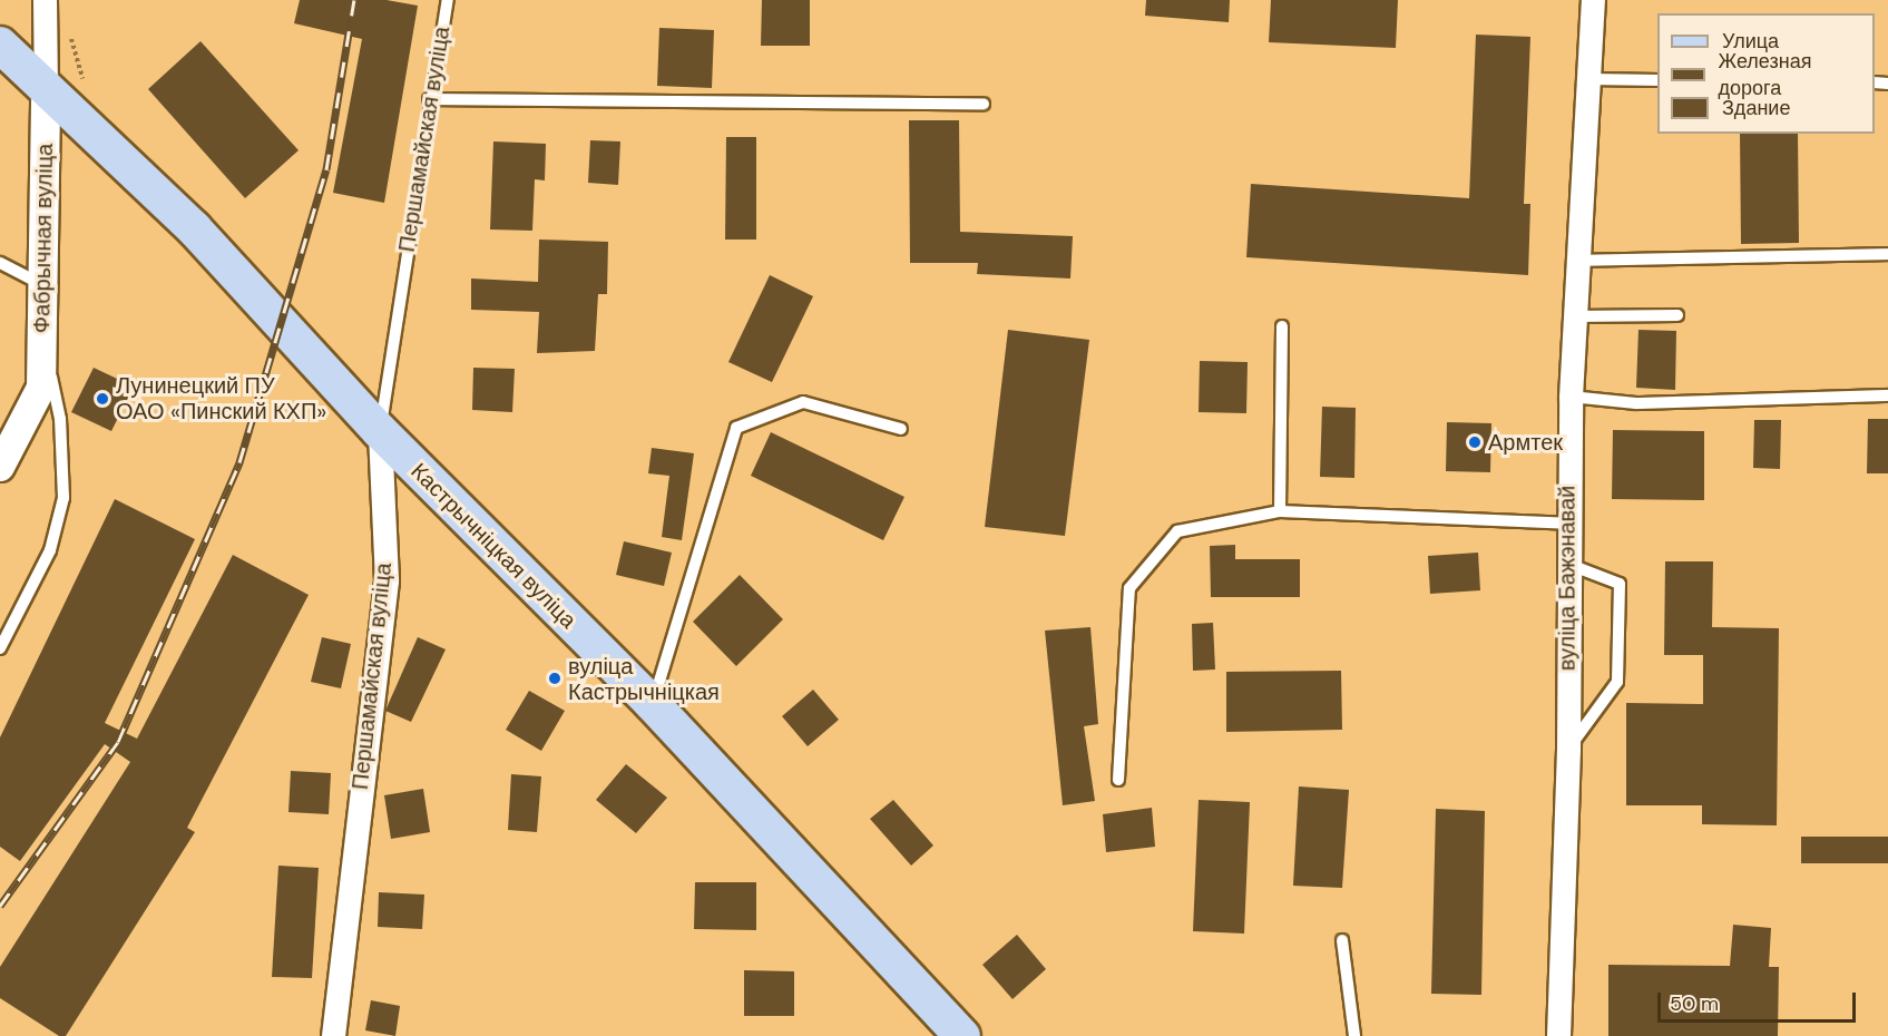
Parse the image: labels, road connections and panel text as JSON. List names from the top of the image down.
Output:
{
  "streets": {
    "main road": ["Кастрычніцкая вуліца"],
    "street": ["Першамайская вуліца", "Фабрычная вуліца", "вуліца Бажэнавай"]
  },
  "crossings": [
    ["Першамайская вуліца", "Кастрычніцкая вуліца"],
    ["Фабрычная вуліца", "Кастрычніцкая вуліца"]
  ],
  "places": ["Лунинецкий ПУ ОАО «Пинский КХП»", "Армтек", "вуліца Кастрычніцкая"],
  "legend": ["Улица", "Железная дорога", "Здание"],
  "scale_bar": "50 m"
}
